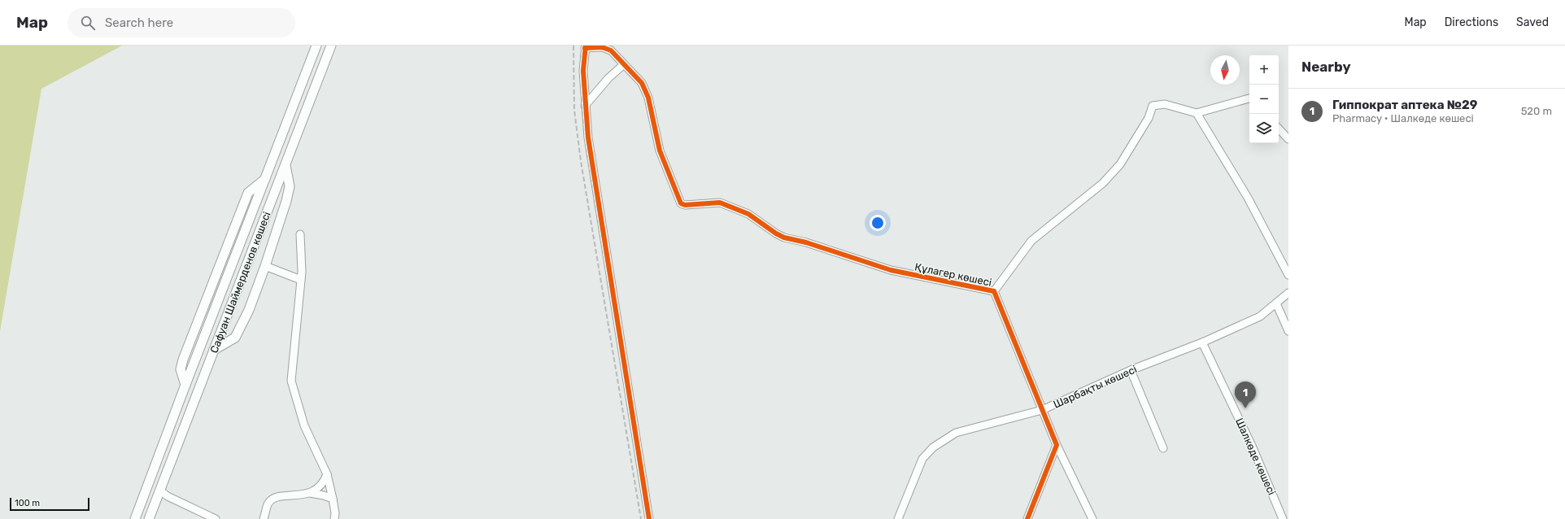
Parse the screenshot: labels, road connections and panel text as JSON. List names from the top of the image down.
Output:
{
  "streets": {
    "main road": ["Сафуан Шаймерденов көшесі"],
    "street": ["Құлагер көшесі", "Шарбақты көшесі", "Шалкөде көшесі"]
  },
  "crossings": [
    ["Құлагер көшесі", "Шарбақты көшесі"],
    ["Шарбақты көшесі", "Шалкөде көшесі"]
  ],
  "scale_bar": "100 m",
  "north": "bottom",
  "page": {
    "header": "Map",
    "search": "Search here",
    "nav": ["Map", "Directions", "Saved"],
    "heading": "Nearby",
    "map_buttons": ["+", "−"],
    "list": [
      {
        "mark": "1",
        "name": "Гиппократ аптека №29",
        "note": "Pharmacy · Шалкөде көшесі",
        "value": "520 m"
      }
    ],
    "pins": "1",
    "scale": "100 m"
  }
}
